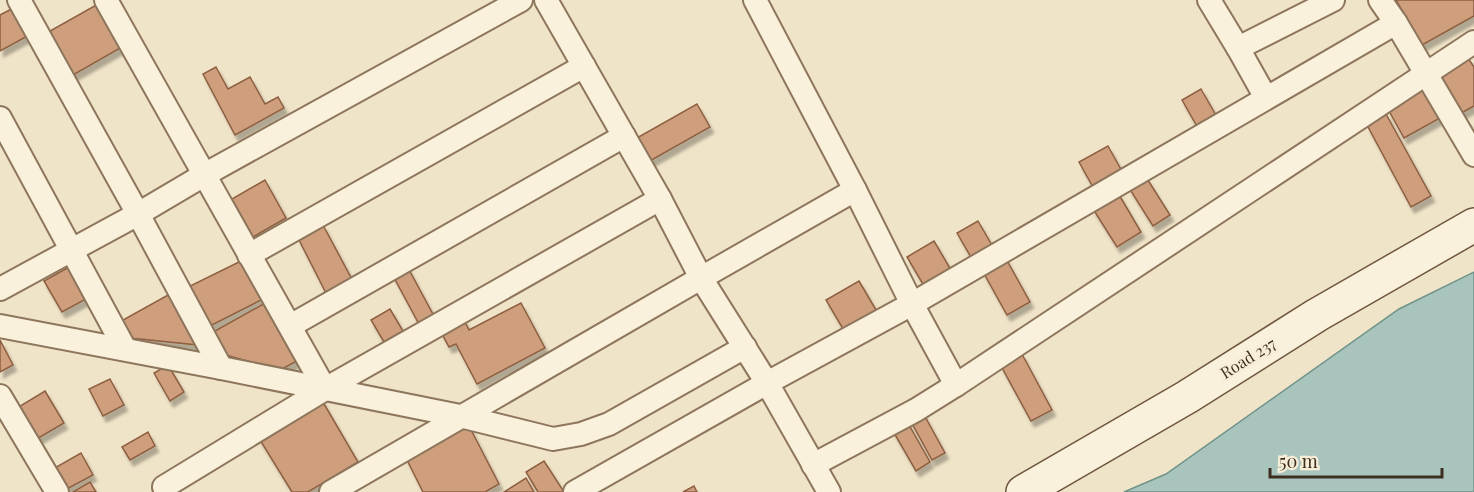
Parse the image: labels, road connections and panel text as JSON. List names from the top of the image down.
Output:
{
  "streets": {
    "street": ["Road 237"]
  },
  "scale_bar": "50 m"
}
